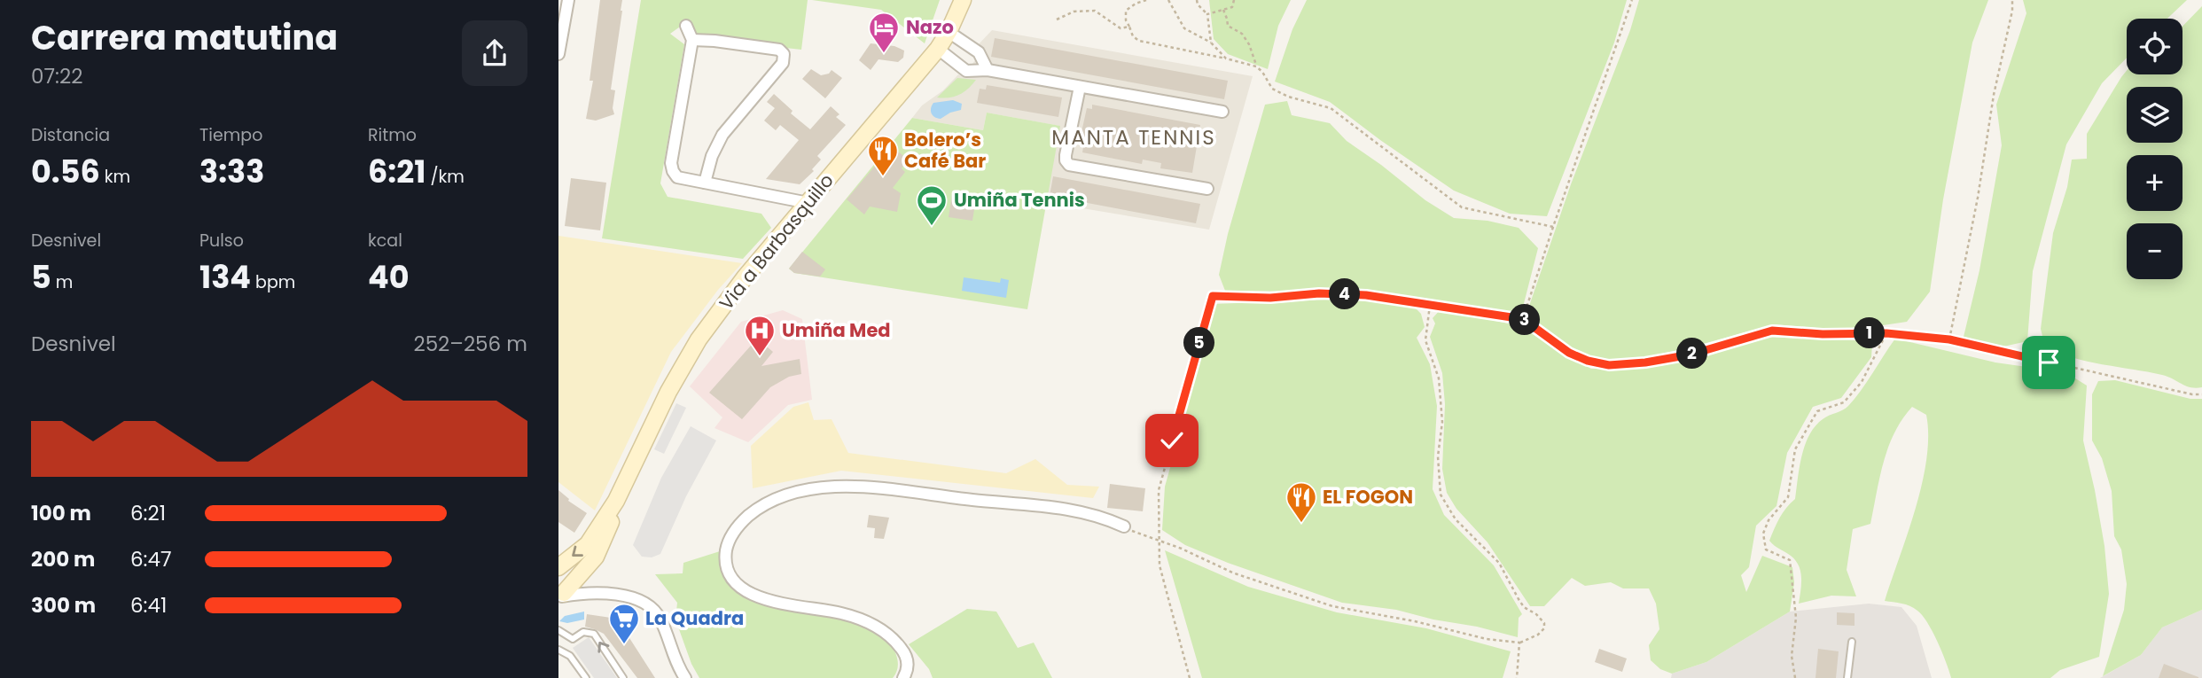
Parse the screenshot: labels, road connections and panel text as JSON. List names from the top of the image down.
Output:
{
  "streets": {
    "main road": ["Via a Barbasquillo"]
  },
  "districts": ["MANTA TENNIS"],
  "places": {
    "hotel": ["Nazo"],
    "restaurant": ["Bolero’s Café Bar", "EL FOGON"],
    "sports": ["Umiña Tennis"],
    "hospital": ["Umiña Med"],
    "supermarket": ["La Quadra"]
  },
  "page": {
    "heading": ["Carrera matutina", "07:22"],
    "map_buttons": ["+", "−"],
    "stats": [
      ["Distancia", "0.56 km"],
      ["Tiempo", "3:33"],
      ["Ritmo", "6:21 /km"],
      ["Desnivel", "5 m"],
      ["Pulso", "134 bpm"],
      ["kcal", "40"]
    ],
    "pins": [
      "4",
      "3",
      "1",
      "5",
      "2"
    ],
    "chart": ["Desnivel", "252–256 m"],
    "list": [
      {
        "name": "100 m",
        "note": "6:21"
      },
      {
        "name": "200 m",
        "note": "6:47"
      },
      {
        "name": "300 m",
        "note": "6:41"
      }
    ]
  }
}
